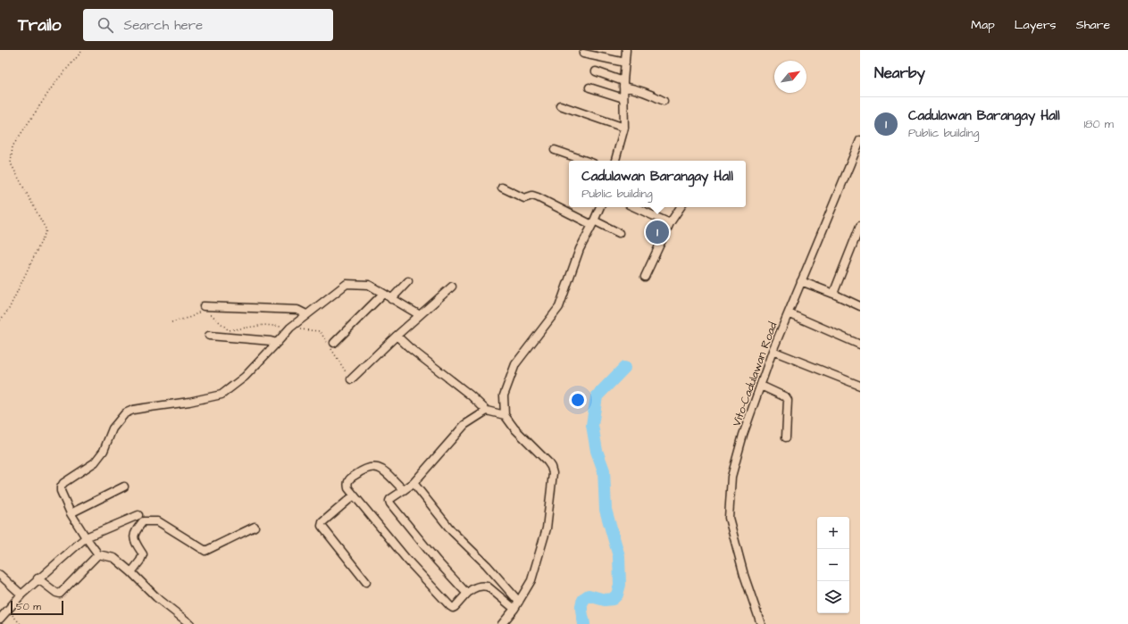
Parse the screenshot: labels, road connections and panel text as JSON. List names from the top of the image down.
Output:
{
  "streets": {
    "street": ["Vito-Cadulawan Road"]
  },
  "scale_bar": "50 m",
  "north": "top right",
  "page": {
    "header": "Trailo",
    "search": "Search here",
    "nav": ["Map", "Layers", "Share"],
    "heading": "Nearby",
    "list": [
      {
        "mark": "1",
        "name": "Cadulawan Barangay Hall",
        "note": "Public building",
        "value": "180 m"
      }
    ],
    "popup": ["Cadulawan Barangay Hall", "Public building"],
    "pins": "1",
    "map_buttons": ["+", "−"],
    "scale": "50 m"
  }
}
